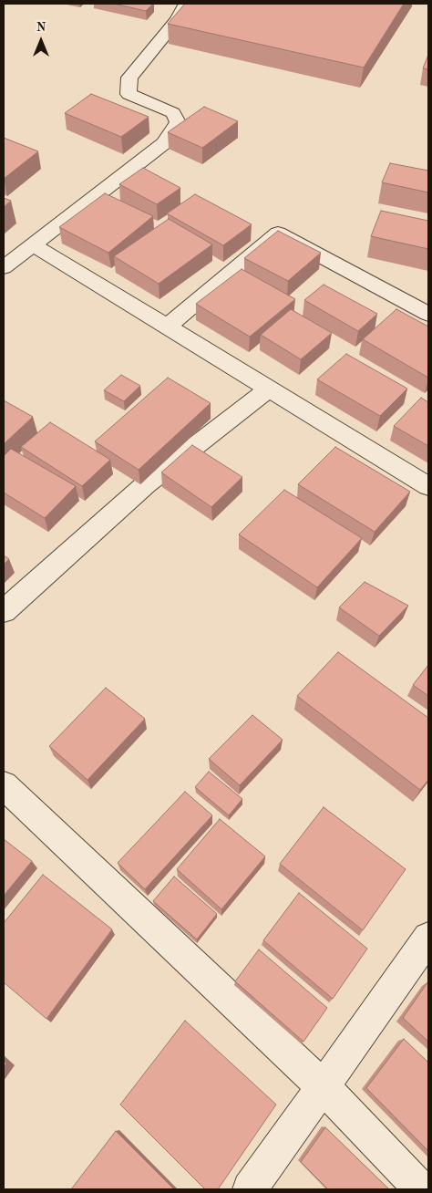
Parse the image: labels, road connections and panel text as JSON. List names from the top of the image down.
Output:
{
  "north": "top"
}
